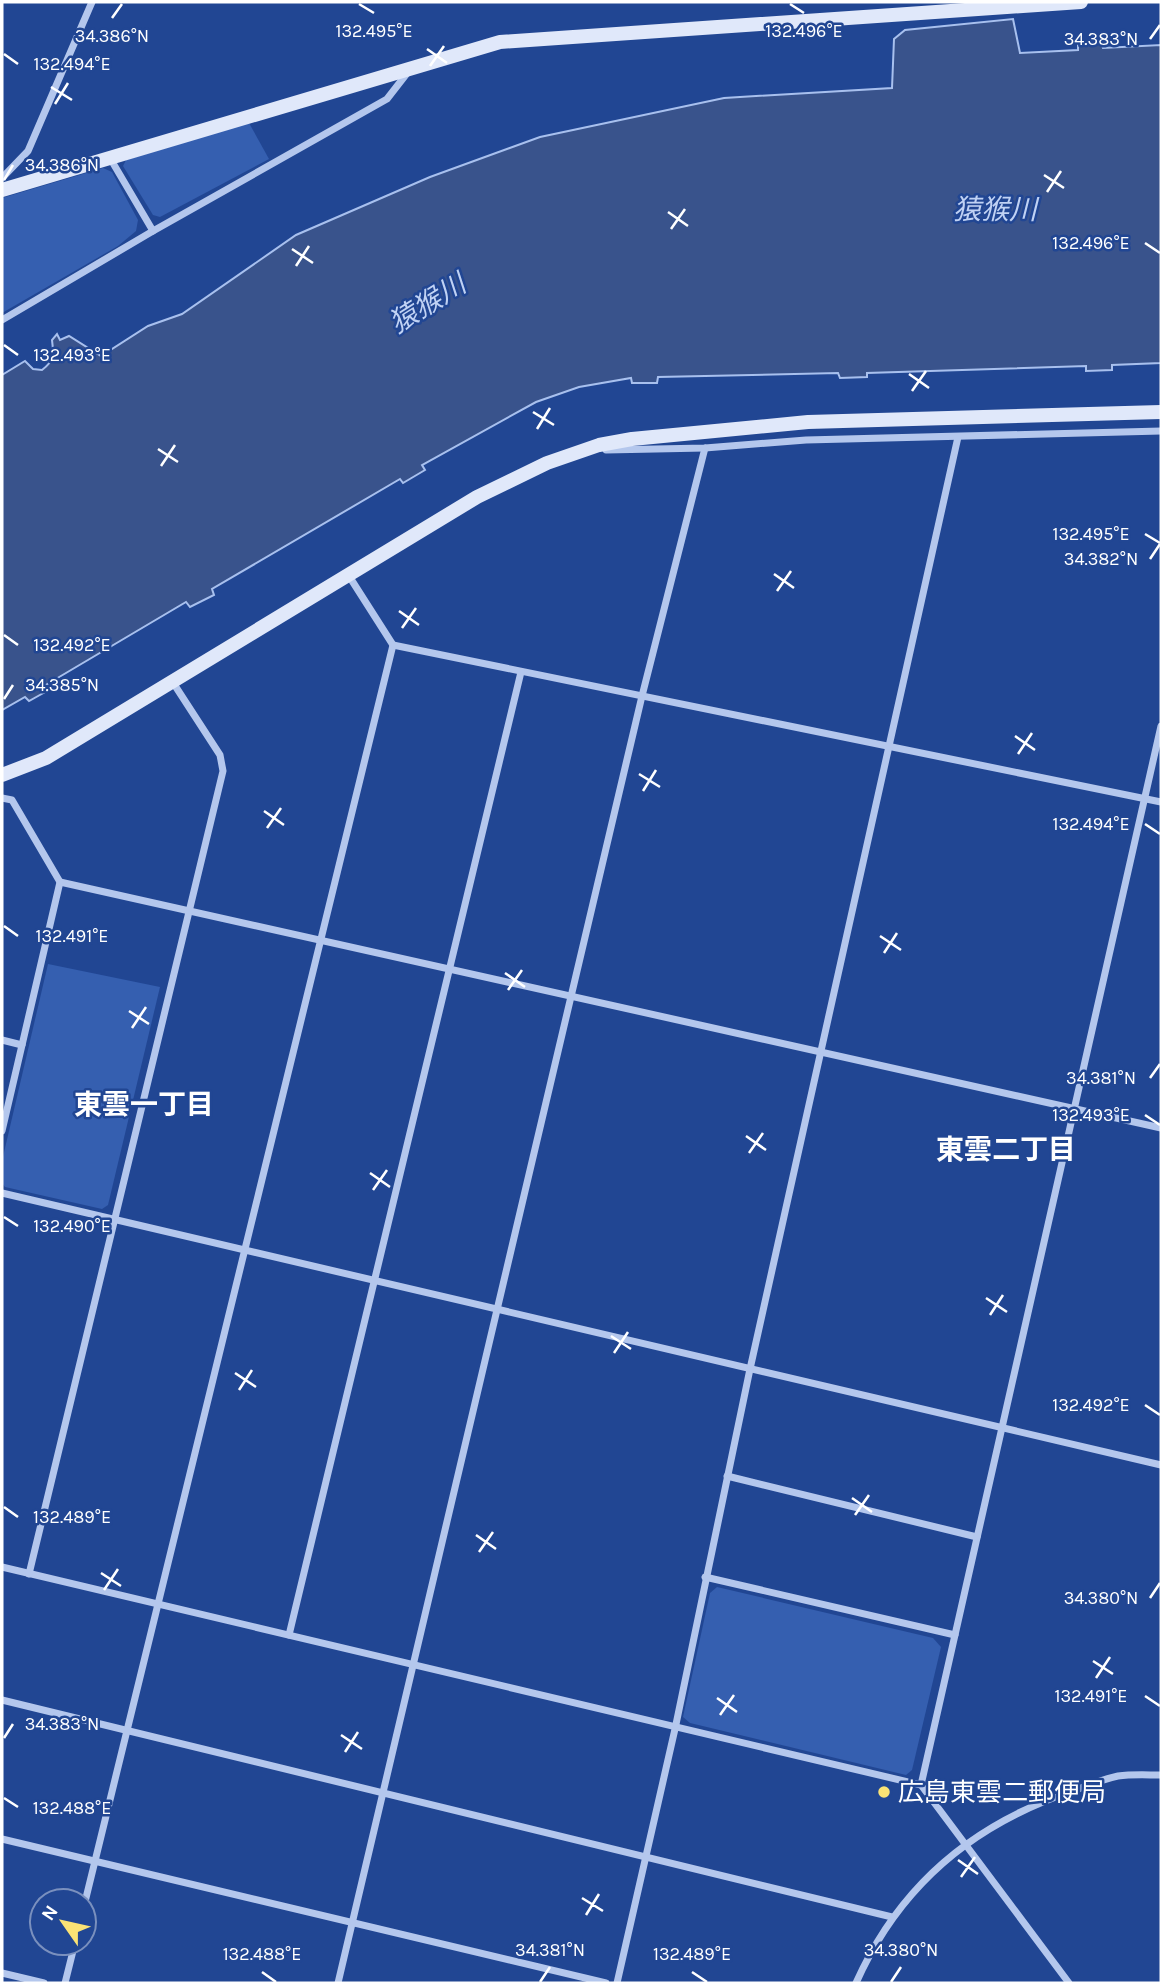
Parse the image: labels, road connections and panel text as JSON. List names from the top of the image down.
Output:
{
  "districts": ["東雲一丁目", "東雲二丁目"],
  "water": ["猿猴川"],
  "places": ["広島東雲二郵便局"],
  "north": "top left",
  "coordinates": [
    "132.495°E",
    "132.496°E",
    "34.386°N",
    "34.383°N",
    "132.494°E",
    "132.493°E",
    "34.382°N",
    "132.492°E",
    "34.385°N",
    "132.491°E",
    "34.381°N",
    "132.490°E",
    "132.489°E",
    "34.380°N",
    "132.488°E"
  ]
}
